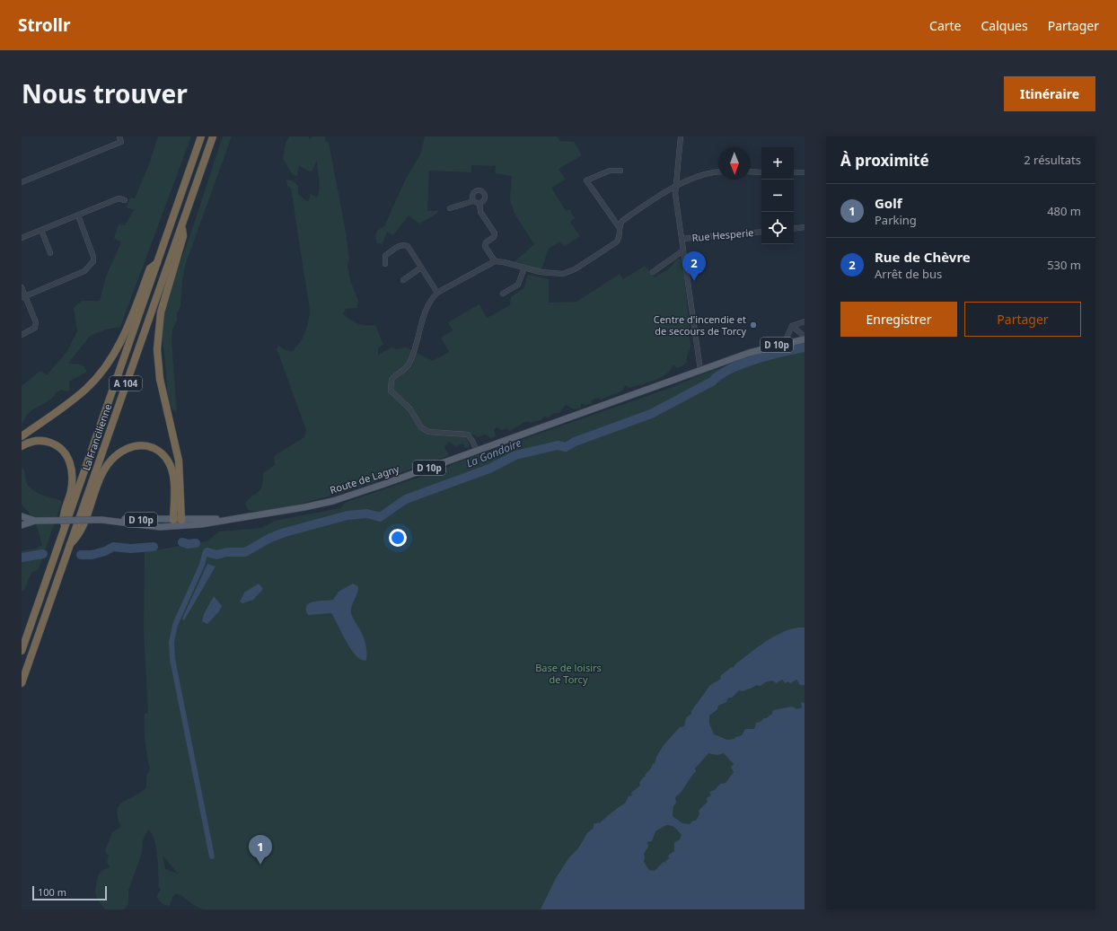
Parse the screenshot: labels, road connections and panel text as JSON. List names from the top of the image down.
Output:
{
  "streets": {
    "highway": ["A 104", "La Francilienne"],
    "main road": ["D 10p", "Route de Lagny"],
    "street": ["Rue Hesperie"]
  },
  "crossings": [
    ["D 10p", "Route de Lagny"]
  ],
  "water": ["La Gondoire"],
  "parks": ["Base de loisirs de Torcy"],
  "places": ["Centre d'incendie et de secours de Torcy"],
  "scale_bar": "100 m",
  "north": "bottom",
  "page": {
    "header": "Strollr",
    "nav": ["Carte", "Calques", "Partager"],
    "title": "Nous trouver",
    "buttons": [
      "Itinéraire",
      ["Enregistrer", "Partager"]
    ],
    "heading": ["À proximité", "2 résultats"],
    "map_buttons": ["+", "−"],
    "list": [
      {
        "mark": "1",
        "name": "Golf",
        "note": "Parking",
        "value": "480 m"
      },
      {
        "mark": "2",
        "name": "Rue de Chèvre",
        "note": "Arrêt de bus",
        "value": "530 m"
      }
    ],
    "pins": ["2", "1"],
    "scale": "100 m"
  }
}
